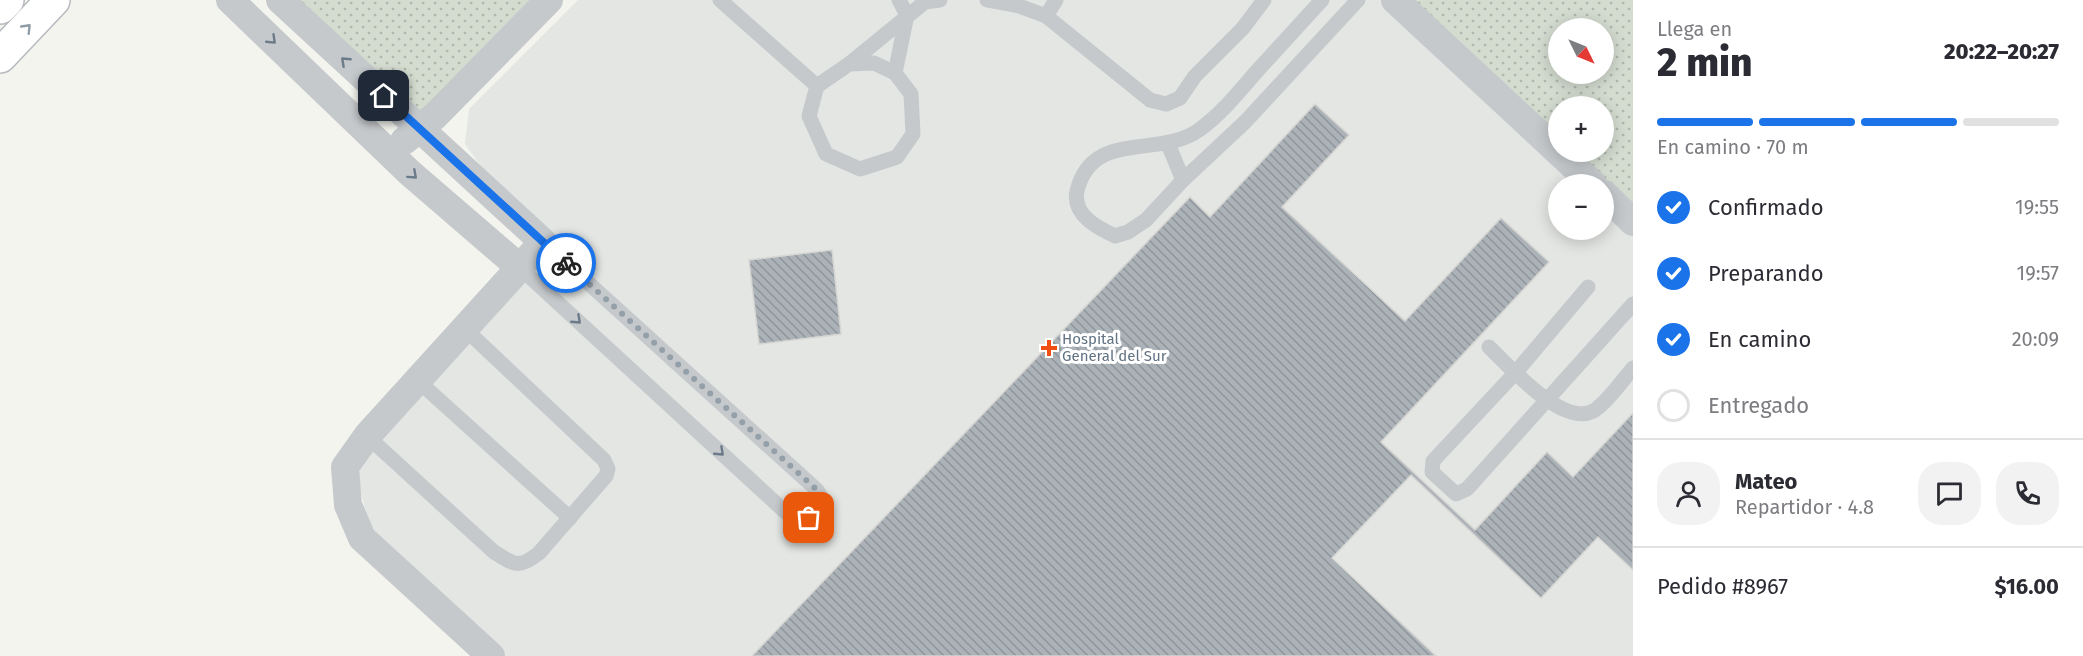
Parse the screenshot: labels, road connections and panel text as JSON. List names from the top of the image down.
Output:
{
  "places": {
    "health": ["Hospital General del Sur"]
  },
  "north": "bottom right",
  "page": {
    "heading": ["2 min", "Llega en", "20:22–20:27"],
    "panel": [
      "Mateo",
      "Repartidor · 4.8",
      "Pedido #8967",
      "$16.00"
    ],
    "map_buttons": ["+", "−"],
    "bar": "En camino · 70 m",
    "list": [
      ["Confirmado", "19:55"],
      ["Preparando", "19:57"],
      ["En camino", "20:09"],
      "Entregado"
    ]
  }
}
